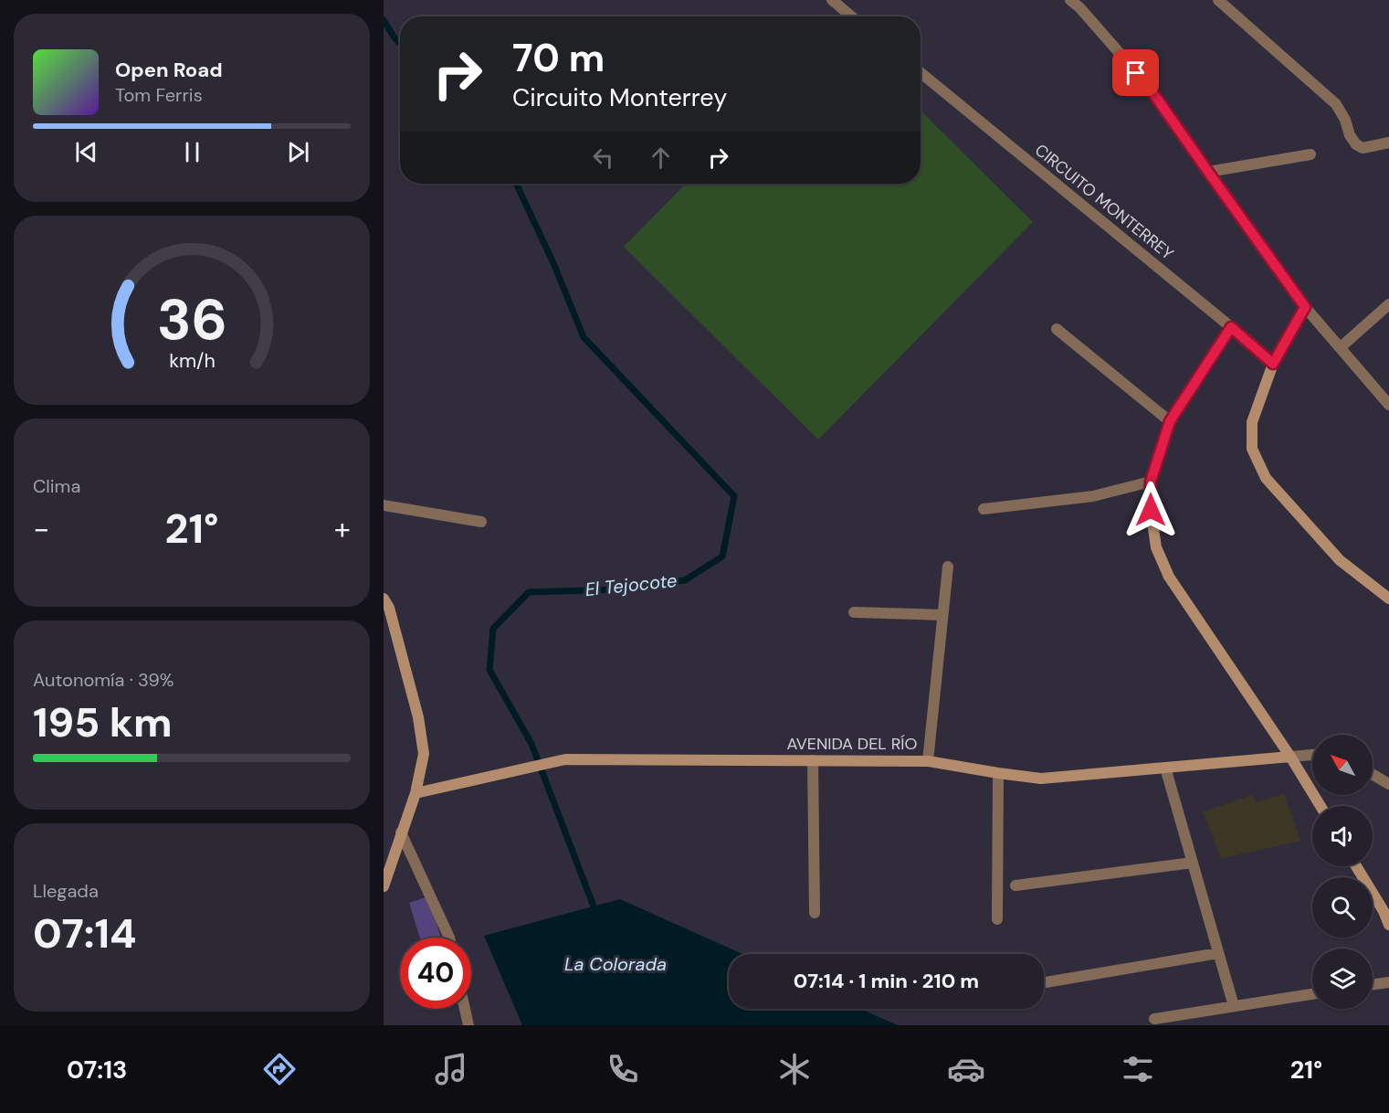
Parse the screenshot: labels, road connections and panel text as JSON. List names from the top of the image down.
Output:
{
  "streets": {
    "street": ["CIRCUITO MONTERREY", "AVENIDA DEL RÍO"]
  },
  "water": ["El Tejocote", "La Colorada"],
  "north": "top left",
  "page": {
    "turn": ["70 m", "Circuito Monterrey"],
    "song": ["Open Road", "Tom Ferris"],
    "tile": [
      "Clima",
      ["Autonomía · 39%", "195 km"],
      ["Llegada", "07:14"]
    ],
    "heat": ["−", "21°", "+"],
    "limit": "40",
    "trip": "07:14 · 1 min · 210 m",
    "tabs": ["07:13", "21°"],
    "gauge": ["36", "km/h"]
  }
}
